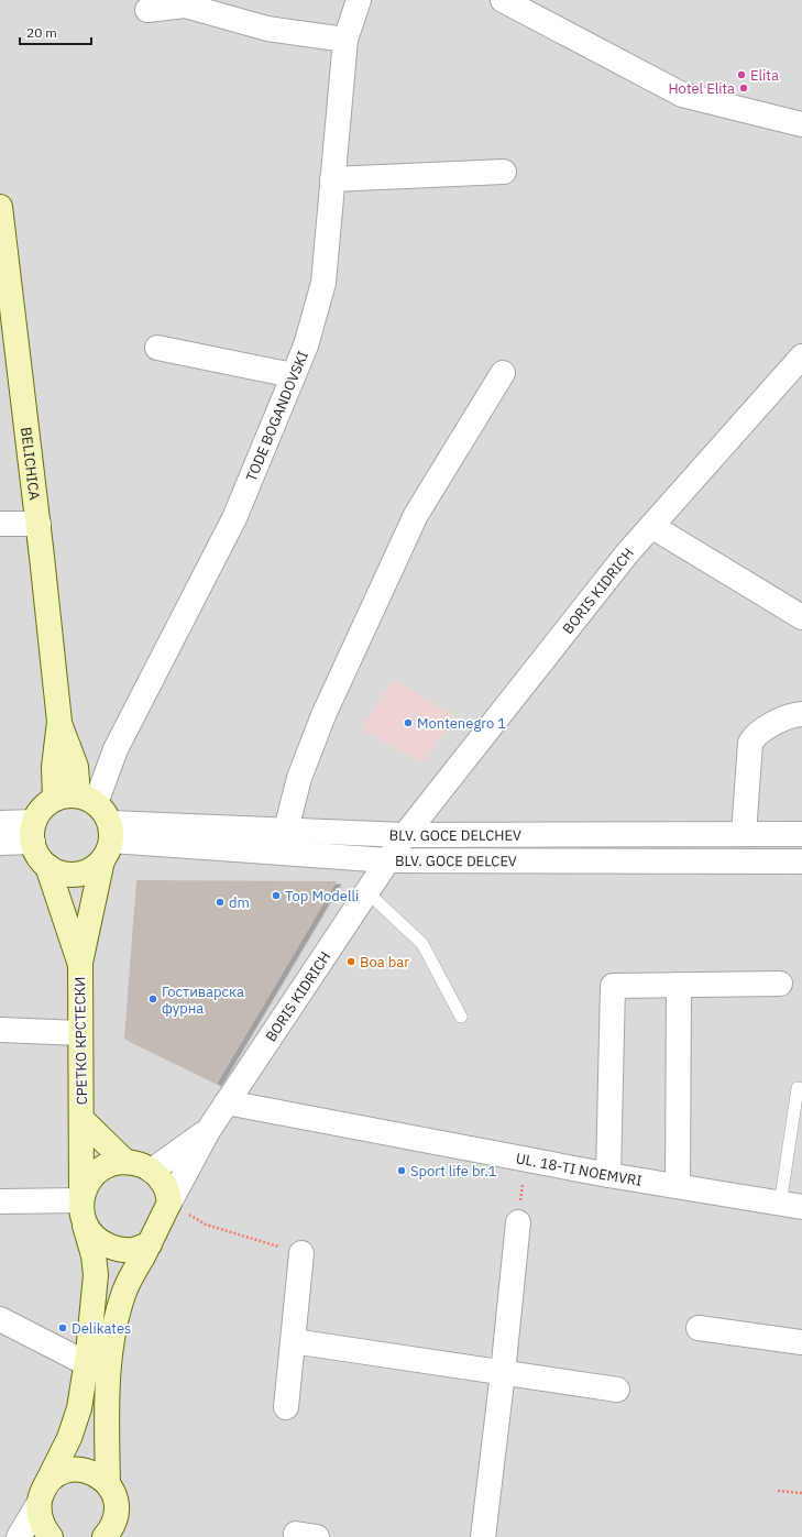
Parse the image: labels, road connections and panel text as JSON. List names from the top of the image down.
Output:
{
  "streets": {
    "main road": ["BELICHICA", "СРЕТКО КРСТЕСКИ"],
    "street": [
      "TODE BOGANDOVSKI",
      "BORIS KIDRICH",
      "BLV. GOCE DELCHEV",
      "BLV. GOCE DELCEV",
      "UL. 18-TI NOEMVRI"
    ]
  },
  "crossings": [
    ["TODE BOGANDOVSKI", "BELICHICA"],
    ["TODE BOGANDOVSKI", "BLV. GOCE DELCHEV"],
    ["TODE BOGANDOVSKI", "BLV. GOCE DELCEV"],
    ["TODE BOGANDOVSKI", "СРЕТКО КРСТЕСКИ"],
    ["BELICHICA", "BLV. GOCE DELCHEV"],
    ["BELICHICA", "BLV. GOCE DELCEV"],
    ["BELICHICA", "СРЕТКО КРСТЕСКИ"],
    ["BORIS KIDRICH", "BLV. GOCE DELCHEV"],
    ["BORIS KIDRICH", "BLV. GOCE DELCEV"],
    ["BORIS KIDRICH", "UL. 18-TI NOEMVRI"],
    ["BLV. GOCE DELCHEV", "BLV. GOCE DELCEV"],
    ["BLV. GOCE DELCHEV", "СРЕТКО КРСТЕСКИ"],
    ["BLV. GOCE DELCEV", "СРЕТКО КРСТЕСКИ"]
  ],
  "places": [
    "Elita",
    "Hotel Elita",
    "Montenegro 1",
    "Top Modelli",
    "dm",
    "Boa bar",
    "Гостиварска фурна",
    "Sport life br.1",
    "Delikates"
  ],
  "scale_bar": "20 m"
}
